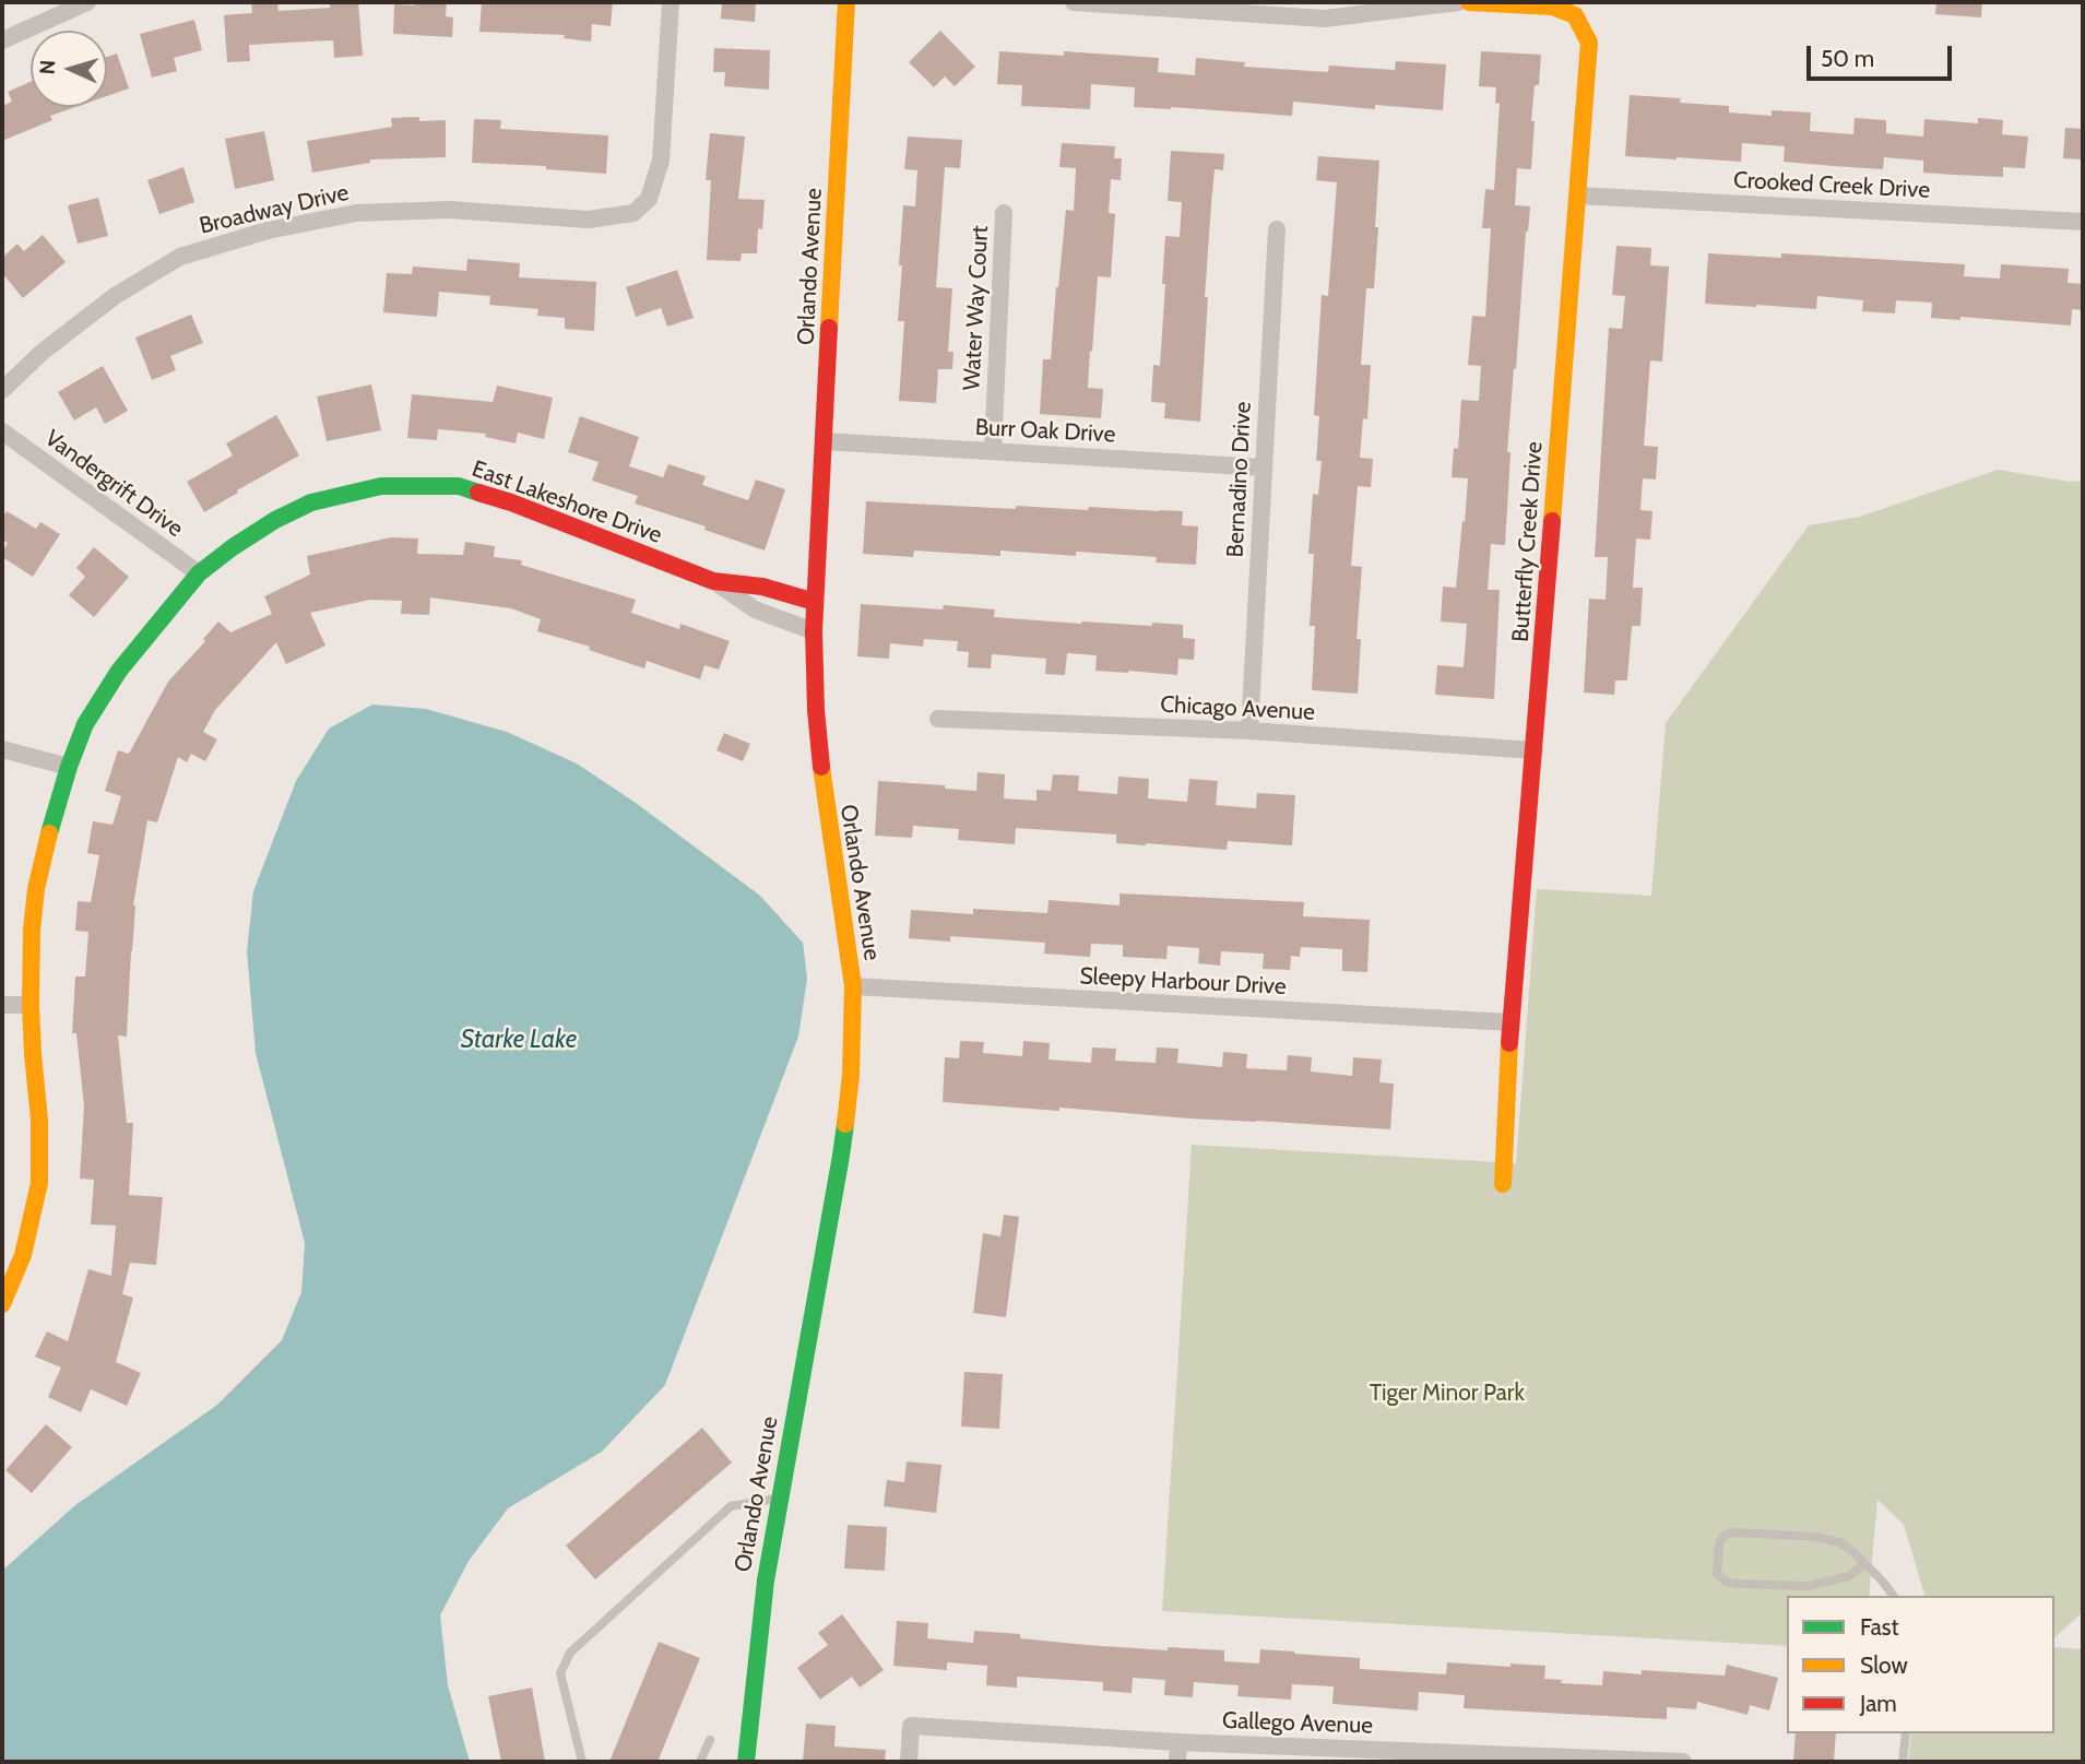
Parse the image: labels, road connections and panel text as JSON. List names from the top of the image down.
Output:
{
  "streets": {
    "street": [
      "Crooked Creek Drive",
      "Broadway Drive",
      "Orlando Avenue",
      "Water Way Court",
      "Burr Oak Drive",
      "Bernadino Drive",
      "Vandergrift Drive",
      "East Lakeshore Drive",
      "Butterfly Creek Drive",
      "Chicago Avenue",
      "Sleepy Harbour Drive",
      "Gallego Avenue"
    ]
  },
  "crossings": [
    ["Crooked Creek Drive", "Butterfly Creek Drive"],
    ["Orlando Avenue", "Burr Oak Drive"],
    ["Orlando Avenue", "East Lakeshore Drive"],
    ["Orlando Avenue", "Sleepy Harbour Drive"],
    ["Water Way Court", "Burr Oak Drive"],
    ["Burr Oak Drive", "Bernadino Drive"],
    ["Bernadino Drive", "Chicago Avenue"],
    ["Vandergrift Drive", "East Lakeshore Drive"],
    ["Butterfly Creek Drive", "Chicago Avenue"],
    ["Butterfly Creek Drive", "Sleepy Harbour Drive"]
  ],
  "water": ["Starke Lake"],
  "parks": ["Tiger Minor Park"],
  "legend": ["Fast", "Slow", "Jam"],
  "scale_bar": "50 m",
  "north": "left"
}
